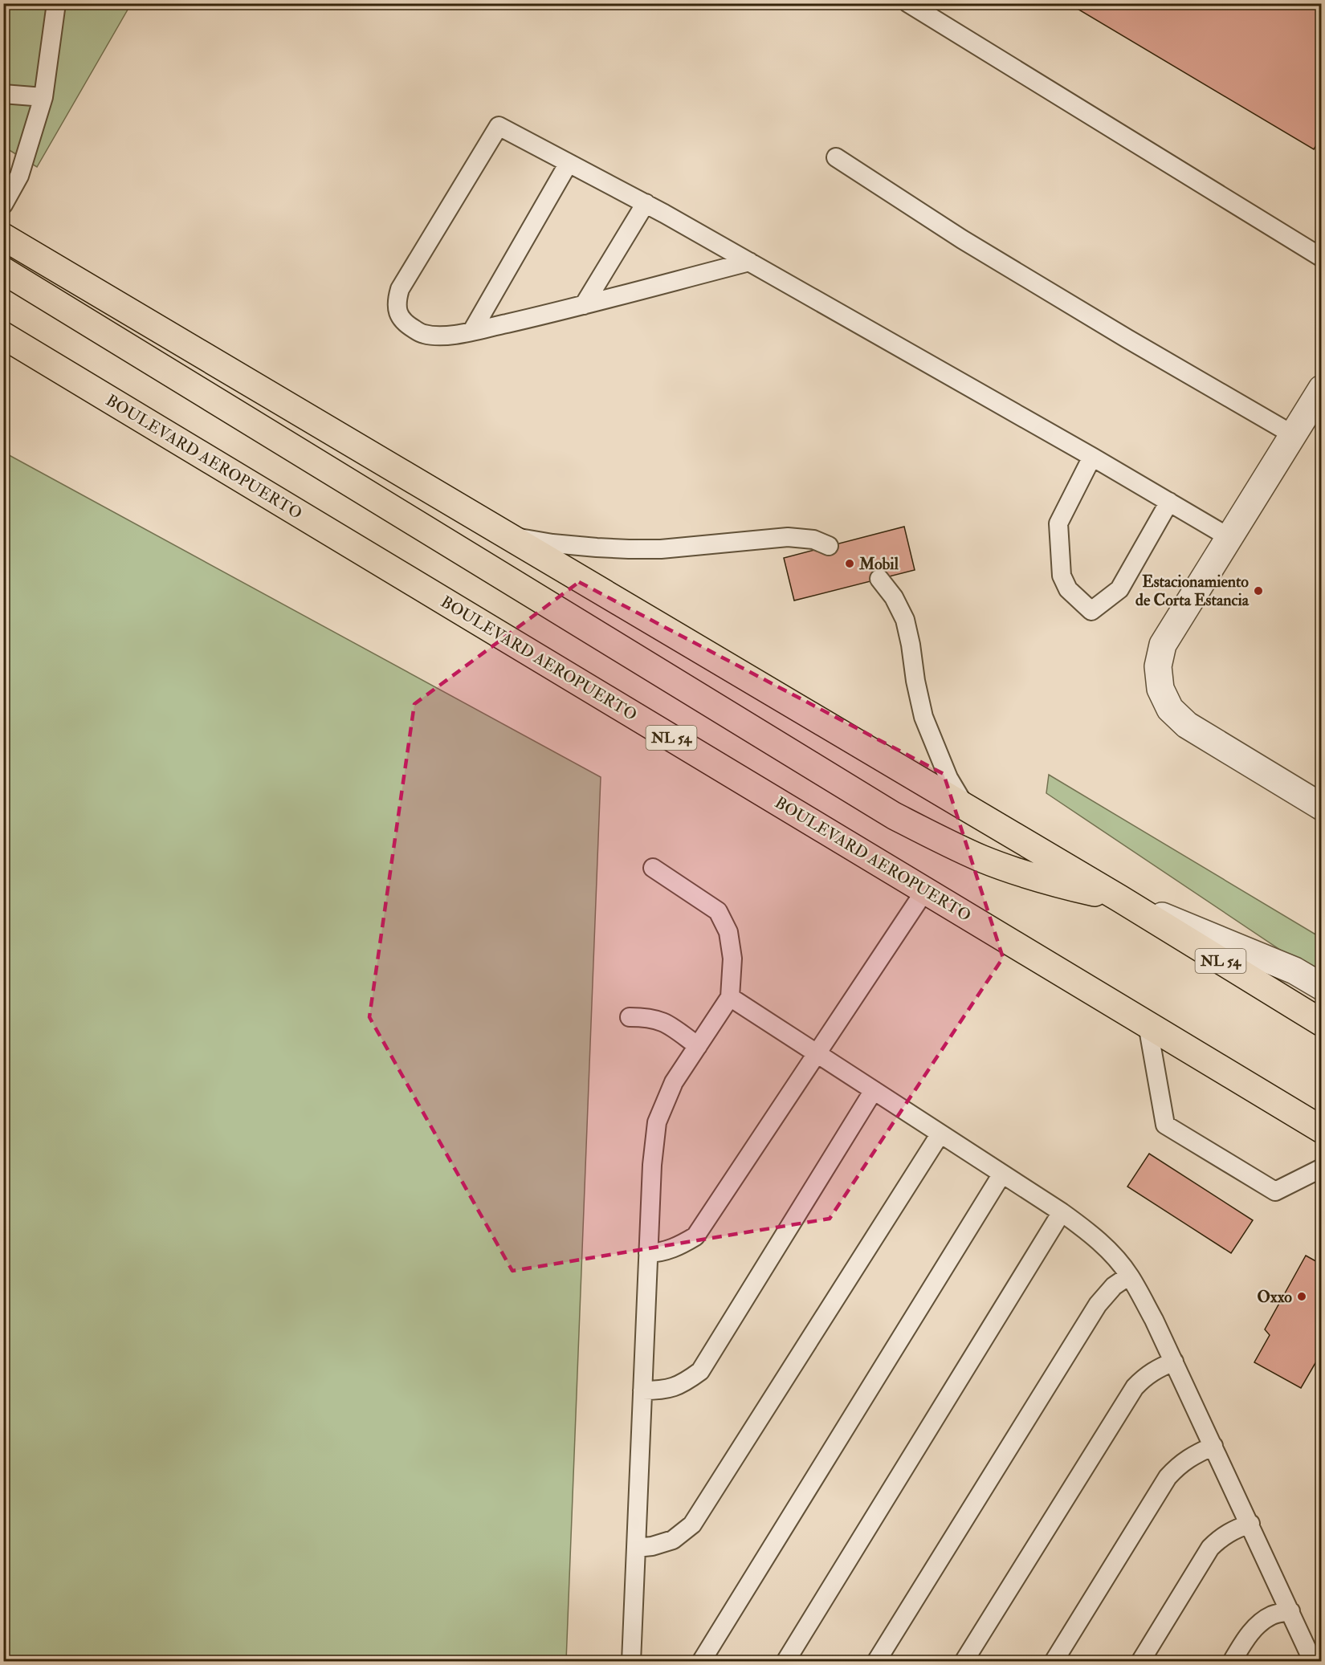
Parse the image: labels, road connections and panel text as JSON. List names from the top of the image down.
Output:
{
  "streets": {
    "highway": ["BOULEVARD AEROPUERTO", "NL 54"]
  },
  "places": ["Mobil", "Estacionamiento de Corta Estancia", "Oxxo"]
}
